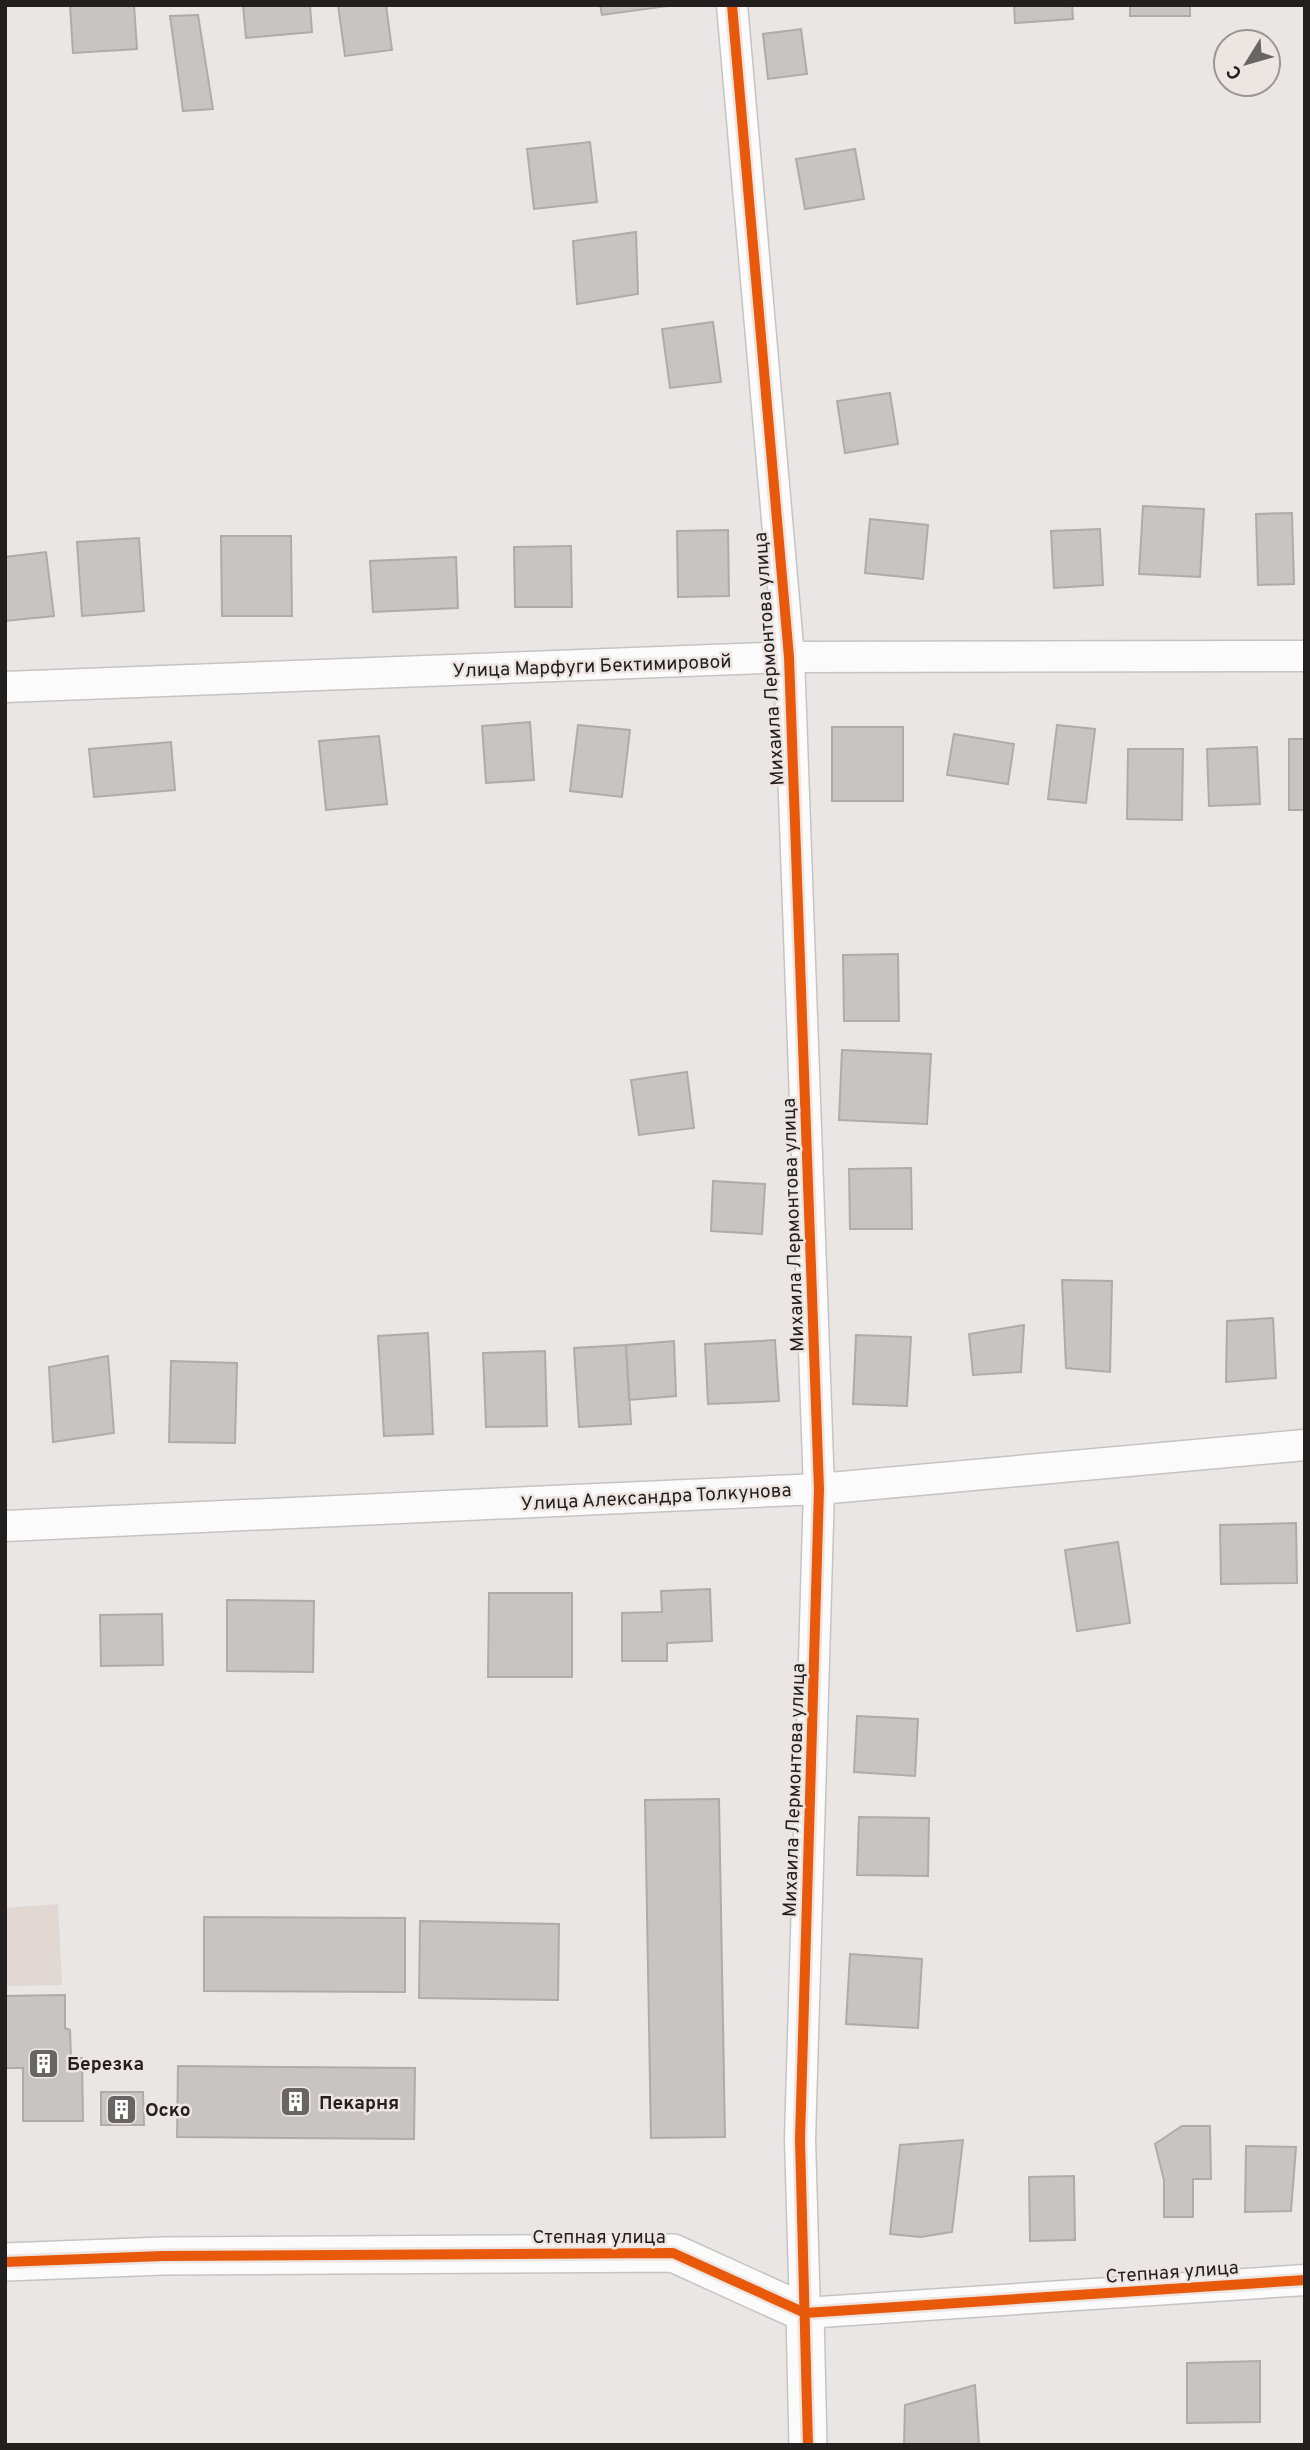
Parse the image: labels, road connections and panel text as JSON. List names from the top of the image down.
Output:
{
  "streets": {
    "street": [
      "Михаила Лермонтова улица",
      "Улица Марфуги Бектимировой",
      "Улица Александра Толкунова",
      "Степная улица"
    ]
  },
  "crossings": [
    ["Михаила Лермонтова улица", "Улица Марфуги Бектимировой"],
    ["Михаила Лермонтова улица", "Улица Александра Толкунова"],
    ["Михаила Лермонтова улица", "Степная улица"]
  ],
  "places": {
    "building": ["Березка", "Пекарня", "Оско"]
  },
  "north": "bottom left"
}
